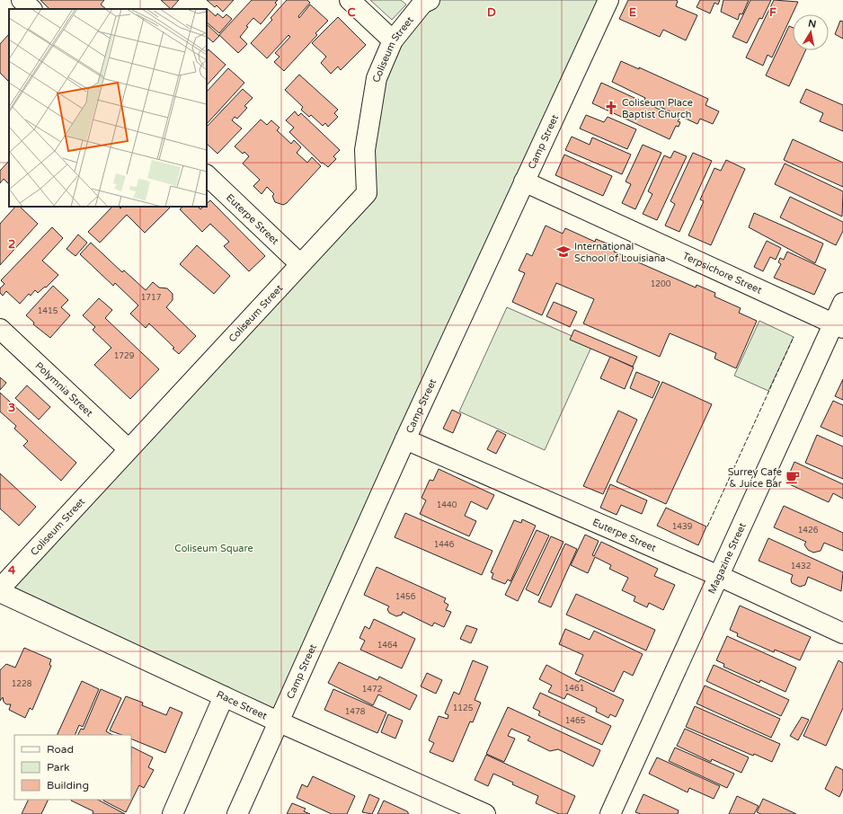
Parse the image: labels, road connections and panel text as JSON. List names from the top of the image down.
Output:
{
  "streets": {
    "street": [
      "Coliseum Street",
      "Camp Street",
      "Euterpe Street",
      "Terpsichore Street",
      "Polymnia Street",
      "Magazine Street",
      "Race Street"
    ]
  },
  "crossings": [
    ["Coliseum Street", "Euterpe Street"],
    ["Coliseum Street", "Polymnia Street"],
    ["Camp Street", "Euterpe Street"],
    ["Camp Street", "Terpsichore Street"],
    ["Camp Street", "Race Street"],
    ["Euterpe Street", "Magazine Street"],
    ["Terpsichore Street", "Magazine Street"]
  ],
  "parks": ["Coliseum Square"],
  "places": {
    "church": ["Coliseum Place Baptist Church"],
    "school or university": ["International School of Louisiana"],
    "cafe": ["Surrey Cafe & Juice Bar"]
  },
  "house_numbers": [
    "1200",
    "1717",
    "1415",
    "1729",
    "1440",
    "1439",
    "1426",
    "1446",
    "1432",
    "1456",
    "1464",
    "1228",
    "1461",
    "1472",
    "1125",
    "1478",
    "1465"
  ],
  "legend": ["Road", "Park", "Building"],
  "north": "top",
  "grid": {
    "columns": [
      "C",
      "D",
      "E",
      "F"
    ],
    "rows": ["2", "3", "4"]
  }
}
